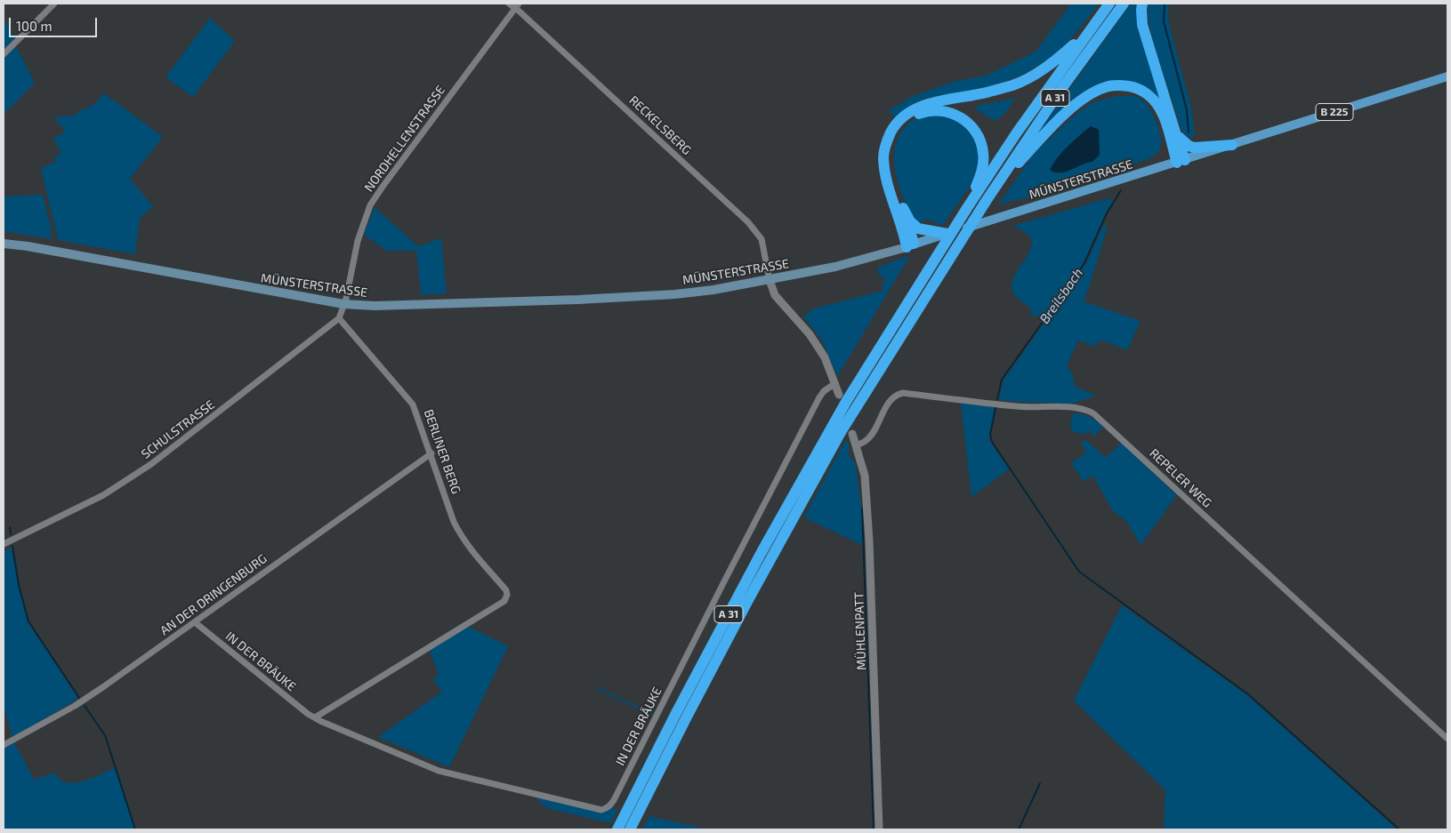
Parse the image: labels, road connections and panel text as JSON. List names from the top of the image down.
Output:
{
  "streets": {
    "highway": ["A 31"],
    "main road": ["B 225", "MÜNSTERSTRASSE"],
    "street": [
      "RECKELSBERG",
      "NORDHELLENSTRASSE",
      "SCHULSTRASSE",
      "BERLINER BERG",
      "REPELER WEG",
      "AN DER DRINGENBURG",
      "MÜHLENPATT",
      "IN DER BRÄUKE"
    ]
  },
  "crossings": [
    ["RECKELSBERG", "NORDHELLENSTRASSE"],
    ["RECKELSBERG", "MÜNSTERSTRASSE"],
    ["NORDHELLENSTRASSE", "MÜNSTERSTRASSE"],
    ["SCHULSTRASSE", "BERLINER BERG"],
    ["BERLINER BERG", "AN DER DRINGENBURG"],
    ["BERLINER BERG", "IN DER BRÄUKE"],
    ["REPELER WEG", "MÜHLENPATT"],
    ["AN DER DRINGENBURG", "IN DER BRÄUKE"]
  ],
  "water": ["Breilsbach"],
  "scale_bar": "100 m"
}
